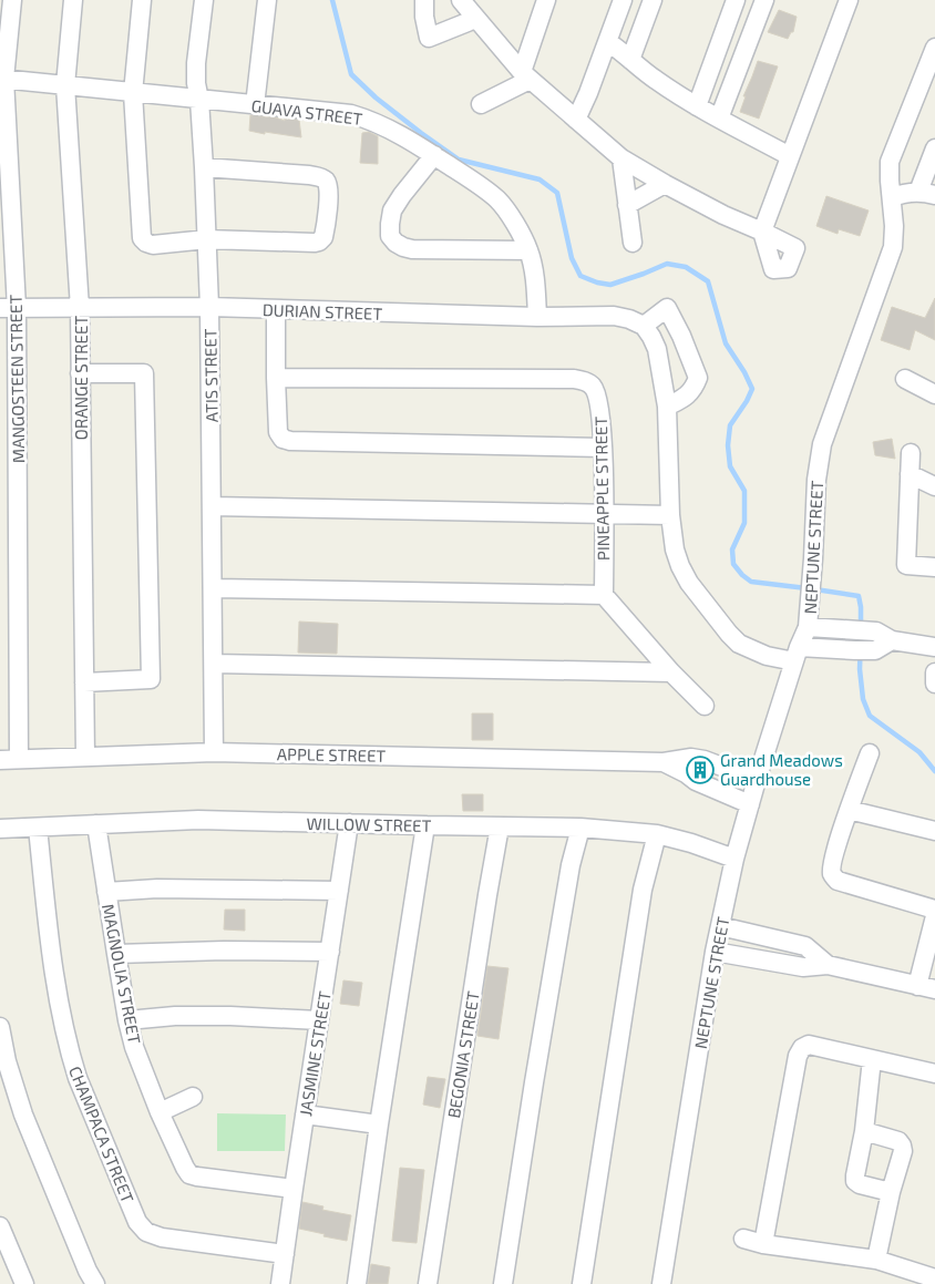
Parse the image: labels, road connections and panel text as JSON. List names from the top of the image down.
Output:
{
  "streets": {
    "street": [
      "GUAVA STREET",
      "DURIAN STREET",
      "ATIS STREET",
      "ORANGE STREET",
      "MANGOSTEEN STREET",
      "PINEAPPLE STREET",
      "NEPTUNE STREET",
      "APPLE STREET",
      "WILLOW STREET",
      "MAGNOLIA STREET",
      "JASMINE STREET",
      "BEGONIA STREET",
      "CHAMPACA STREET"
    ]
  },
  "crossings": [
    ["GUAVA STREET", "DURIAN STREET"],
    ["GUAVA STREET", "ATIS STREET"],
    ["GUAVA STREET", "ORANGE STREET"],
    ["GUAVA STREET", "MANGOSTEEN STREET"],
    ["DURIAN STREET", "ATIS STREET"],
    ["DURIAN STREET", "ORANGE STREET"],
    ["DURIAN STREET", "MANGOSTEEN STREET"],
    ["ATIS STREET", "APPLE STREET"],
    ["ORANGE STREET", "APPLE STREET"],
    ["MANGOSTEEN STREET", "APPLE STREET"],
    ["NEPTUNE STREET", "APPLE STREET"],
    ["NEPTUNE STREET", "WILLOW STREET"],
    ["WILLOW STREET", "MAGNOLIA STREET"],
    ["WILLOW STREET", "JASMINE STREET"],
    ["WILLOW STREET", "BEGONIA STREET"],
    ["WILLOW STREET", "CHAMPACA STREET"],
    ["MAGNOLIA STREET", "JASMINE STREET"],
    ["JASMINE STREET", "CHAMPACA STREET"]
  ],
  "places": {
    "building": ["Grand Meadows Guardhouse"]
  }
}
